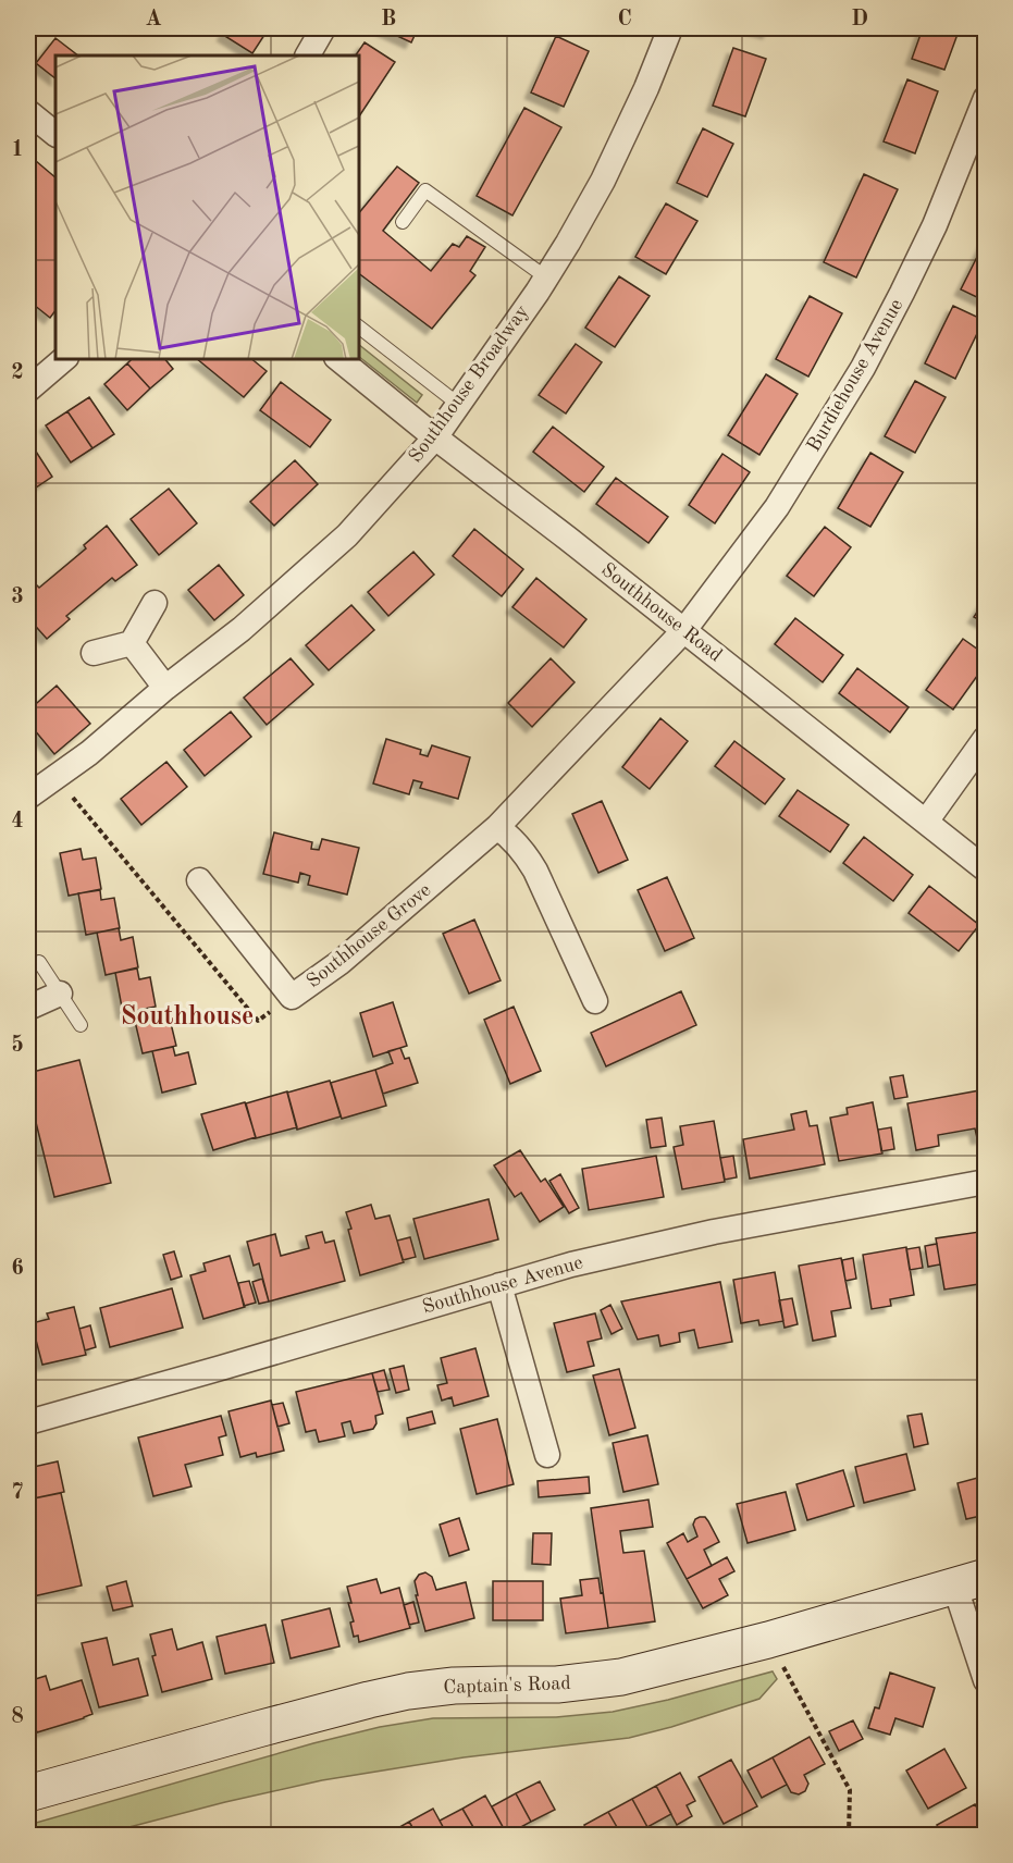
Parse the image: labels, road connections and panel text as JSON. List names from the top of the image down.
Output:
{
  "streets": {
    "main road": ["Captain's Road"],
    "street": [
      "Burdiehouse Avenue",
      "Southhouse Broadway",
      "Southhouse Road",
      "Southhouse Grove",
      "Southhouse Avenue"
    ]
  },
  "crossings": [
    ["Burdiehouse Avenue", "Southhouse Road"],
    ["Burdiehouse Avenue", "Southhouse Grove"],
    ["Southhouse Broadway", "Southhouse Road"],
    ["Southhouse Road", "Southhouse Grove"]
  ],
  "districts": ["Southhouse"],
  "grid": {
    "columns": [
      "A",
      "B",
      "C",
      "D"
    ],
    "rows": [
      "1",
      "2",
      "3",
      "4",
      "5",
      "6",
      "7",
      "8"
    ]
  }
}
